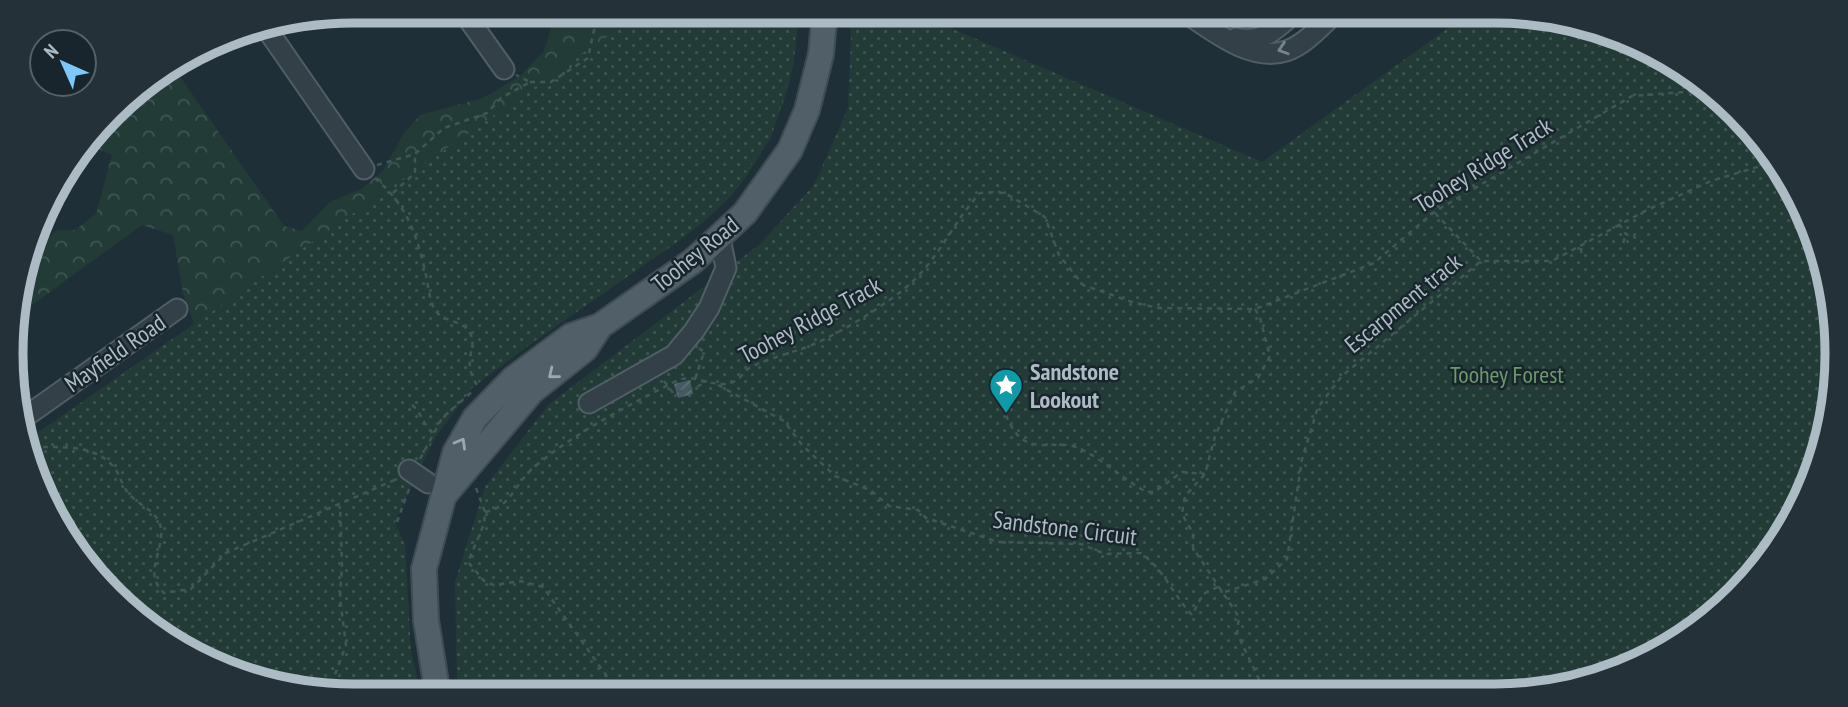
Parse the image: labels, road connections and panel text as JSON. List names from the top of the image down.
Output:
{
  "streets": {
    "main road": ["Toohey Road"],
    "street": ["Mayfield Road"],
    "path": ["Toohey Ridge Track", "Escarpment track", "Sandstone Circuit"]
  },
  "crossings": [
    ["Toohey Ridge Track", "Sandstone Circuit"]
  ],
  "parks": ["Toohey Forest"],
  "places": {
    "place": ["Sandstone Lookout"]
  },
  "north": "top left"
}
